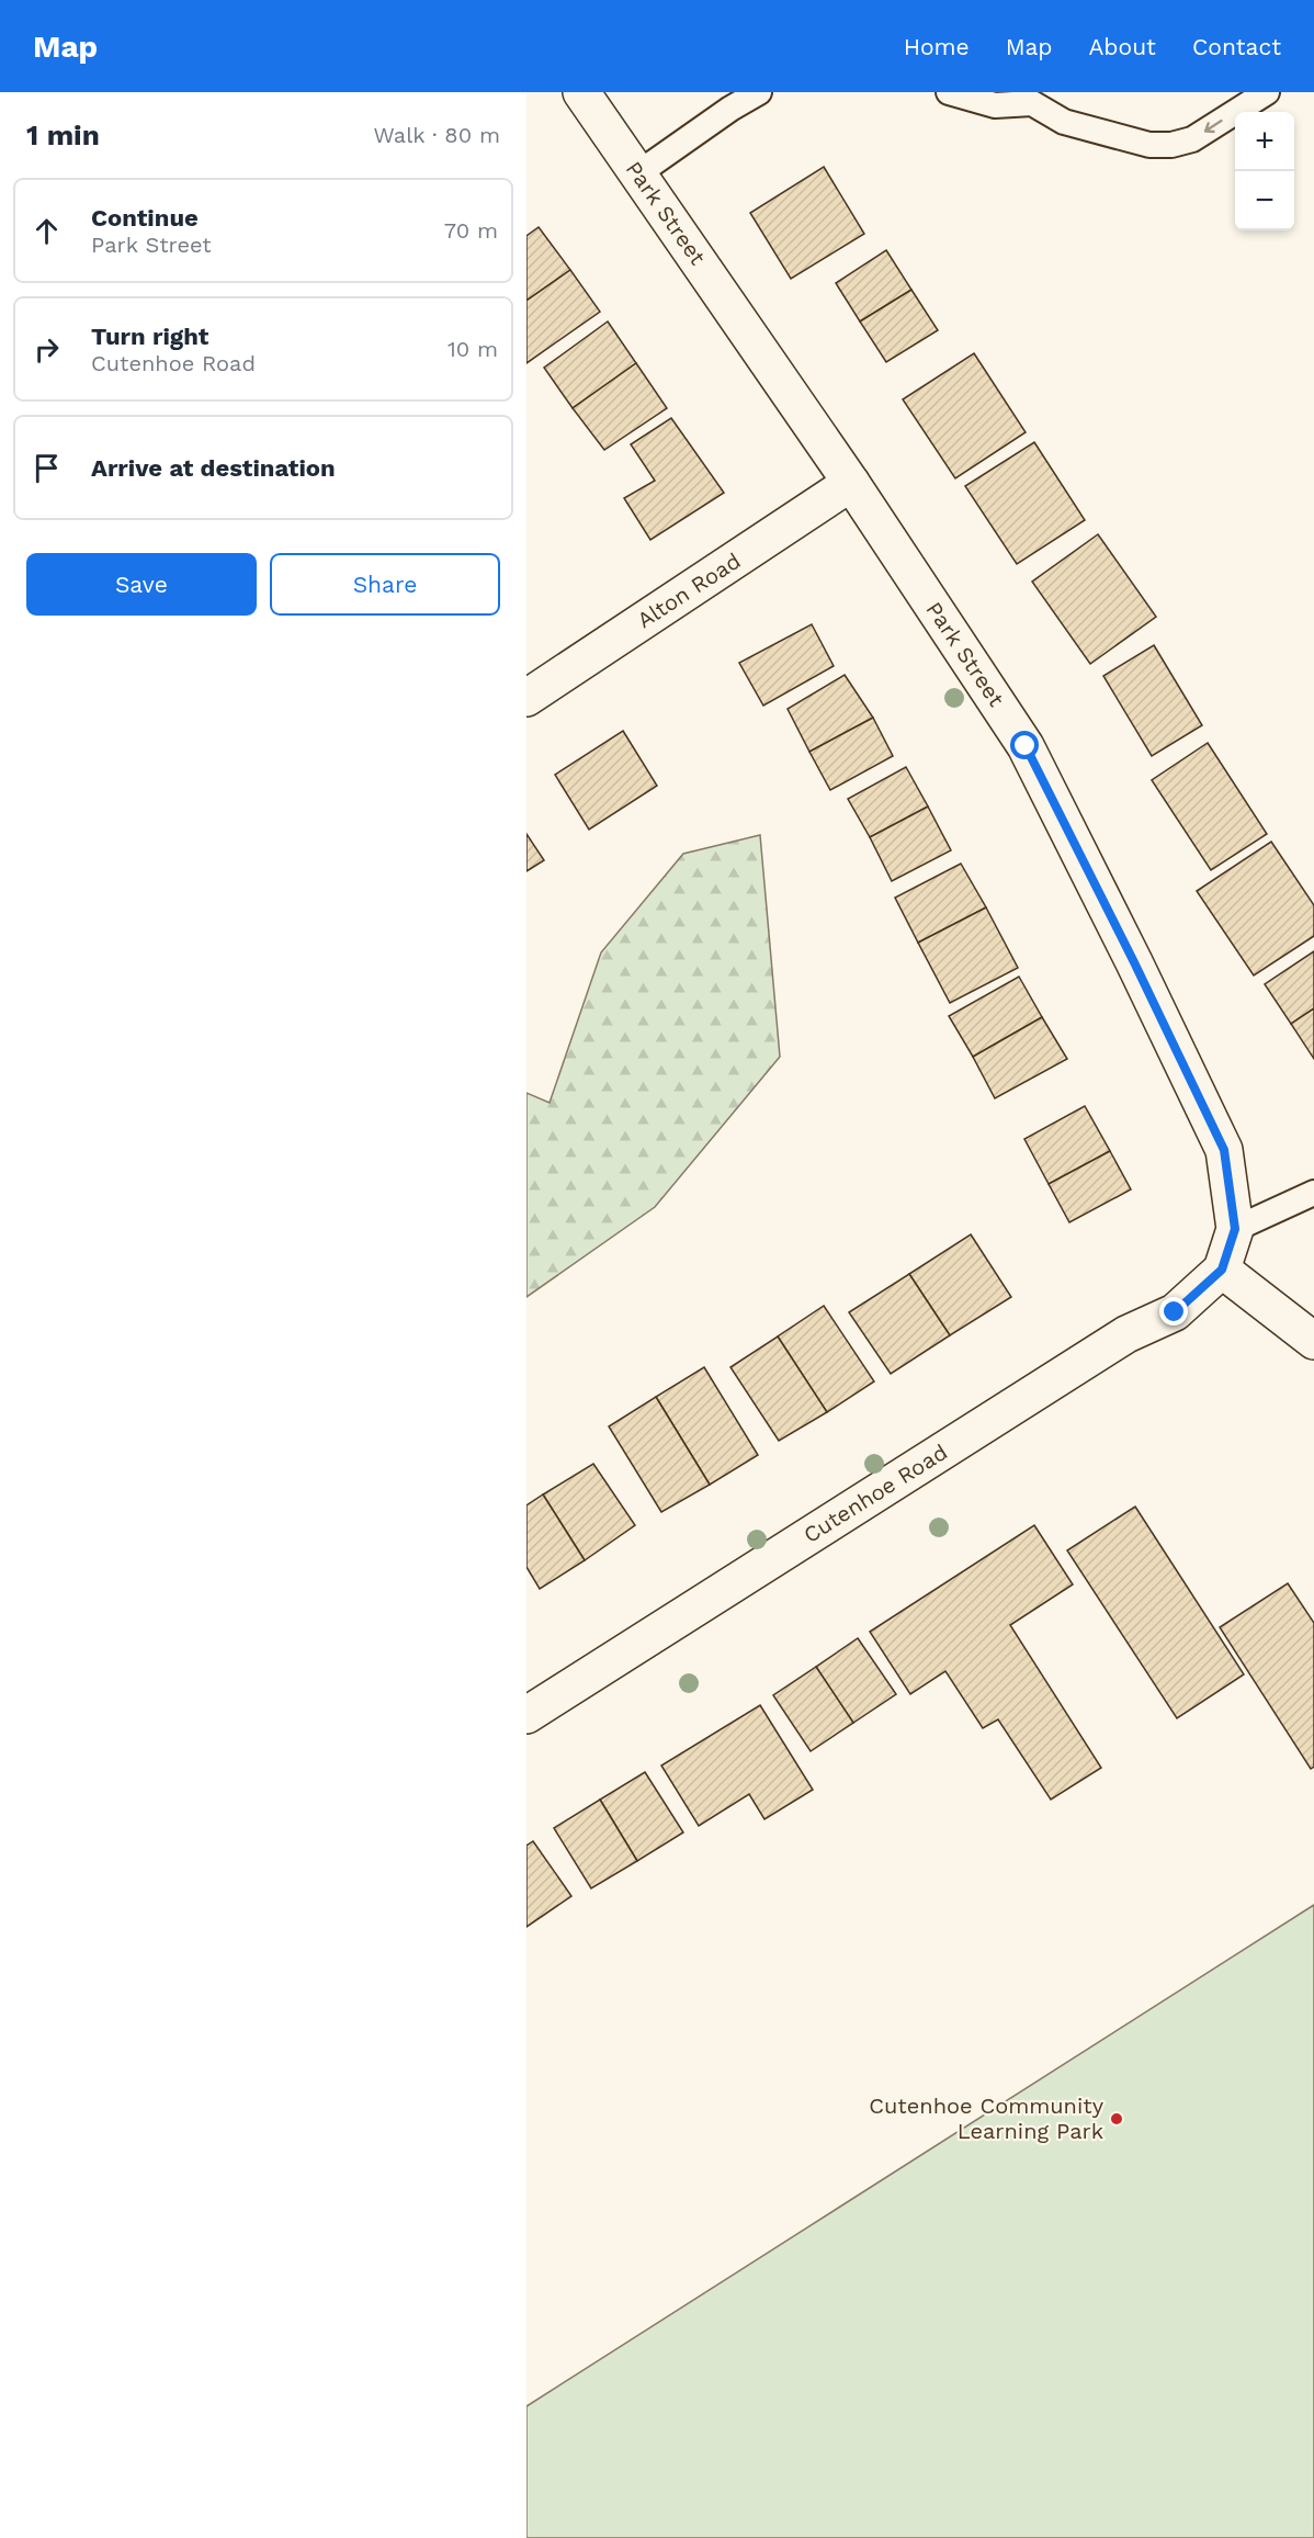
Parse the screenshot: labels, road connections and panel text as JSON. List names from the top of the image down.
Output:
{
  "streets": {
    "street": ["Park Street", "Alton Road", "Cutenhoe Road"]
  },
  "crossings": [
    ["Park Street", "Alton Road"],
    ["Park Street", "Cutenhoe Road"]
  ],
  "places": ["Cutenhoe Community Learning Park"],
  "page": {
    "header": "Map",
    "nav": [
      "Home",
      "Map",
      "About",
      "Contact"
    ],
    "heading": ["1 min", "Walk · 80 m"],
    "map_buttons": ["+", "−"],
    "list": [
      ["Continue", "Park Street", "70 m"],
      ["Turn right", "Cutenhoe Road", "10 m"],
      "Arrive at destination"
    ],
    "buttons": ["Save", "Share"]
  }
}
